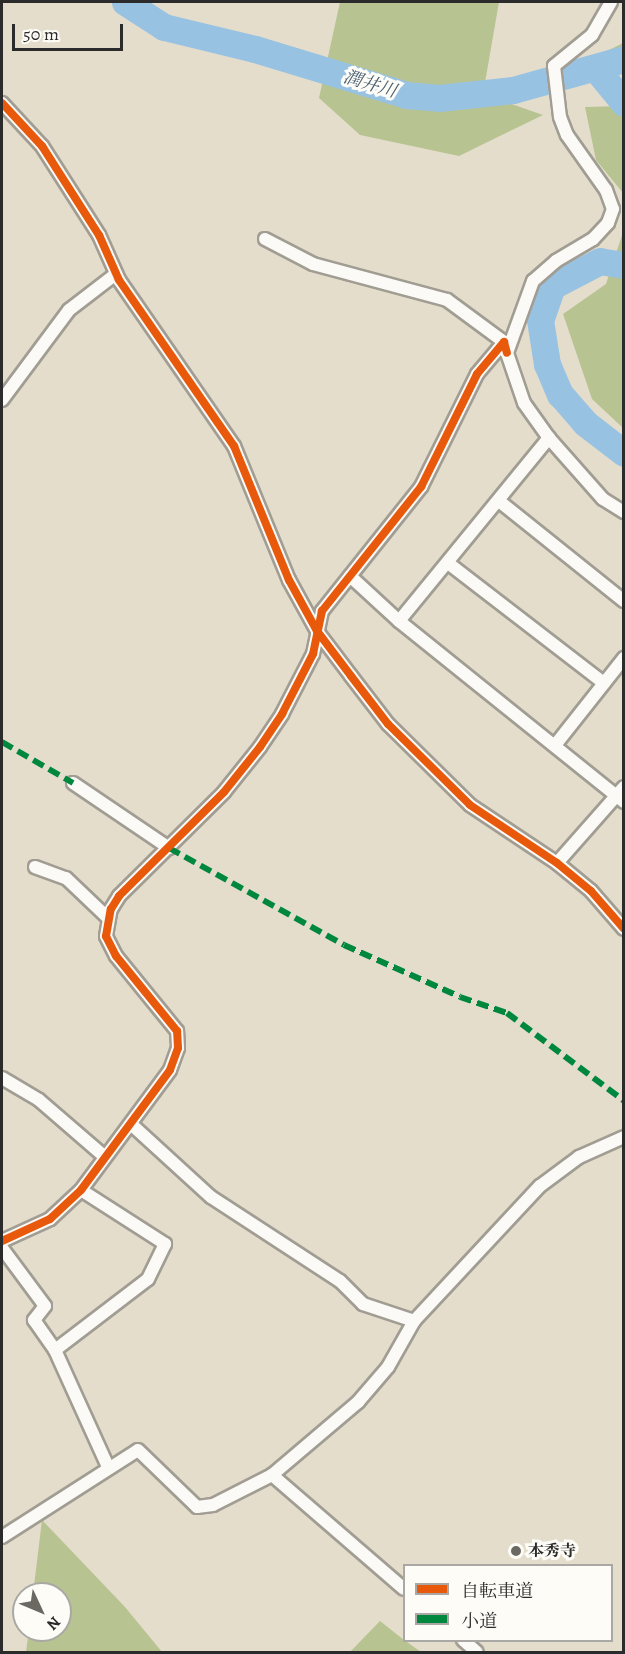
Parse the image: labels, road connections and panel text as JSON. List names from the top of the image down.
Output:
{
  "water": ["潤井川"],
  "places": ["本秀寺"],
  "legend": ["自転車道", "小道"],
  "scale_bar": "50 m",
  "north": "bottom right"
}
